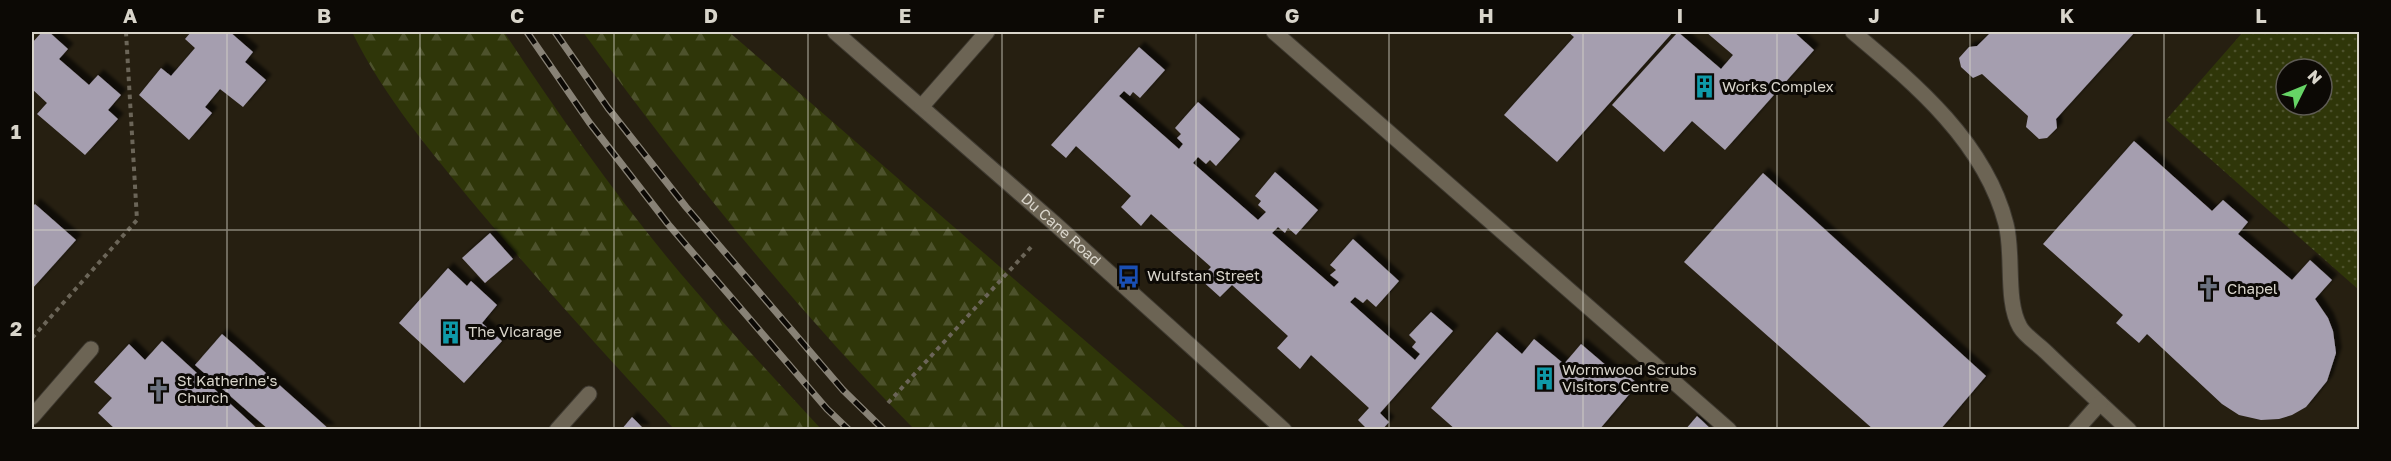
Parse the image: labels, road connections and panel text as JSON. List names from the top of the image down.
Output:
{
  "streets": {
    "street": ["Du Cane Road"]
  },
  "places": {
    "building": ["Works Complex", "The Vicarage", "Wormwood Scrubs Visitors Centre"],
    "bus stop": ["Wulfstan Street"],
    "church": ["Chapel", "St Katherine's Church"]
  },
  "north": "top right",
  "grid": {
    "columns": [
      "A",
      "B",
      "C",
      "D",
      "E",
      "F",
      "G",
      "H",
      "I",
      "J",
      "K",
      "L"
    ],
    "rows": ["1", "2"]
  }
}
